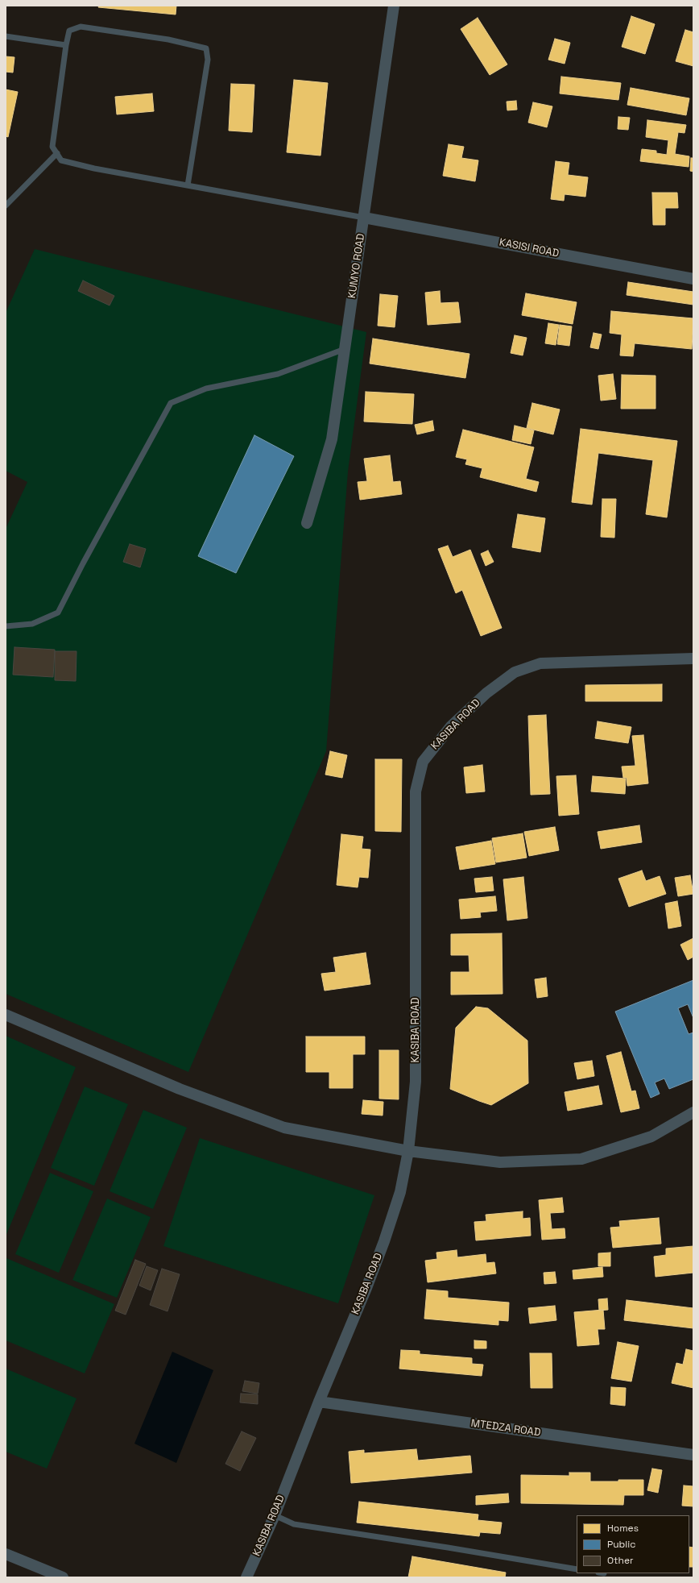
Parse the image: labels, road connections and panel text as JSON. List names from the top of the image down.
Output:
{
  "streets": {
    "street": [
      "KASISI ROAD",
      "KUMYO ROAD",
      "KASIBA ROAD",
      "MTEDZA ROAD"
    ]
  },
  "crossings": [
    ["KASISI ROAD", "KUMYO ROAD"],
    ["KASIBA ROAD", "MTEDZA ROAD"]
  ],
  "legend": ["Homes", "Public", "Other"]
}
